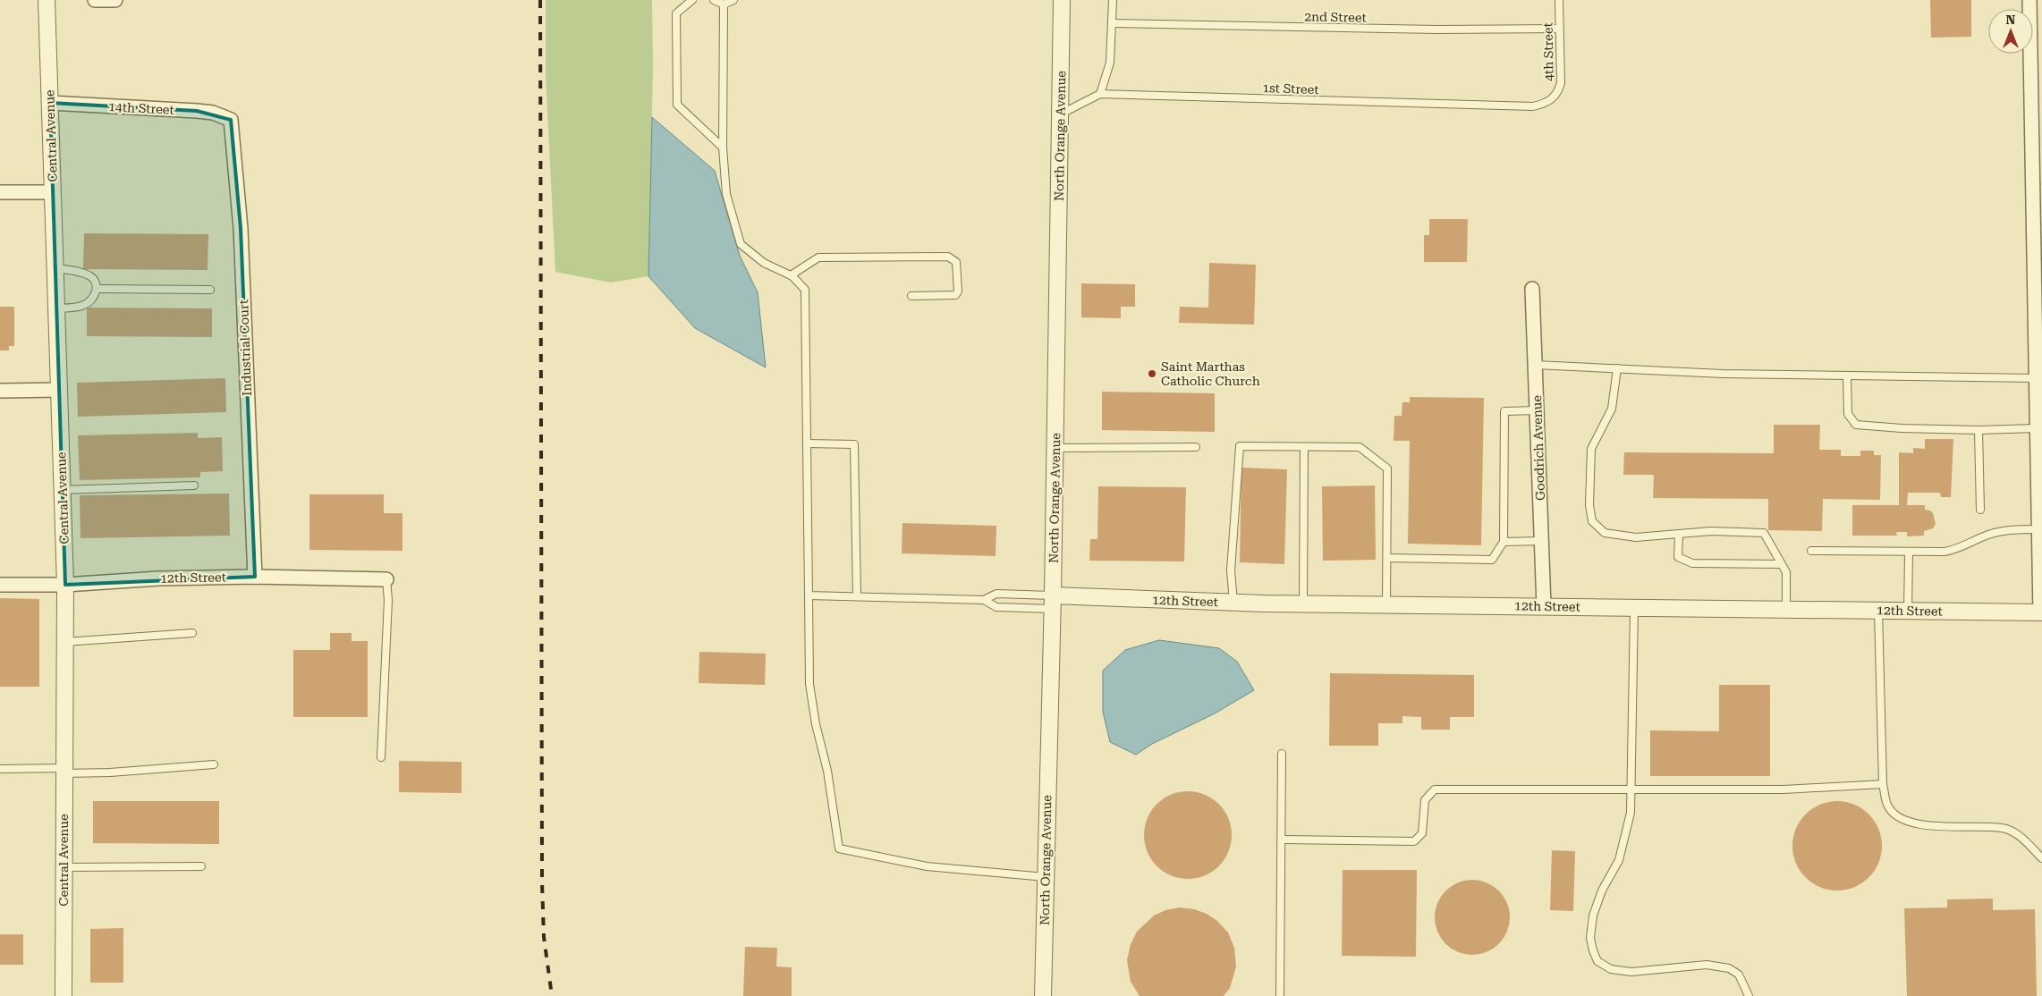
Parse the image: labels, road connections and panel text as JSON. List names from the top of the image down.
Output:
{
  "streets": {
    "street": [
      "14th Street",
      "Central Avenue",
      "North Orange Avenue",
      "Industrial Court",
      "Goodrich Avenue",
      "12th Street"
    ],
    "lane": ["2nd Street", "4th Street", "1st Street"]
  },
  "crossings": [
    ["2nd Street", "4th Street"],
    ["4th Street", "1st Street"],
    ["14th Street", "Central Avenue"],
    ["14th Street", "Industrial Court"],
    ["Central Avenue", "12th Street"],
    ["North Orange Avenue", "12th Street"],
    ["Industrial Court", "12th Street"],
    ["Goodrich Avenue", "12th Street"]
  ],
  "places": ["Saint Marthas Catholic Church"],
  "north": "top"
}
